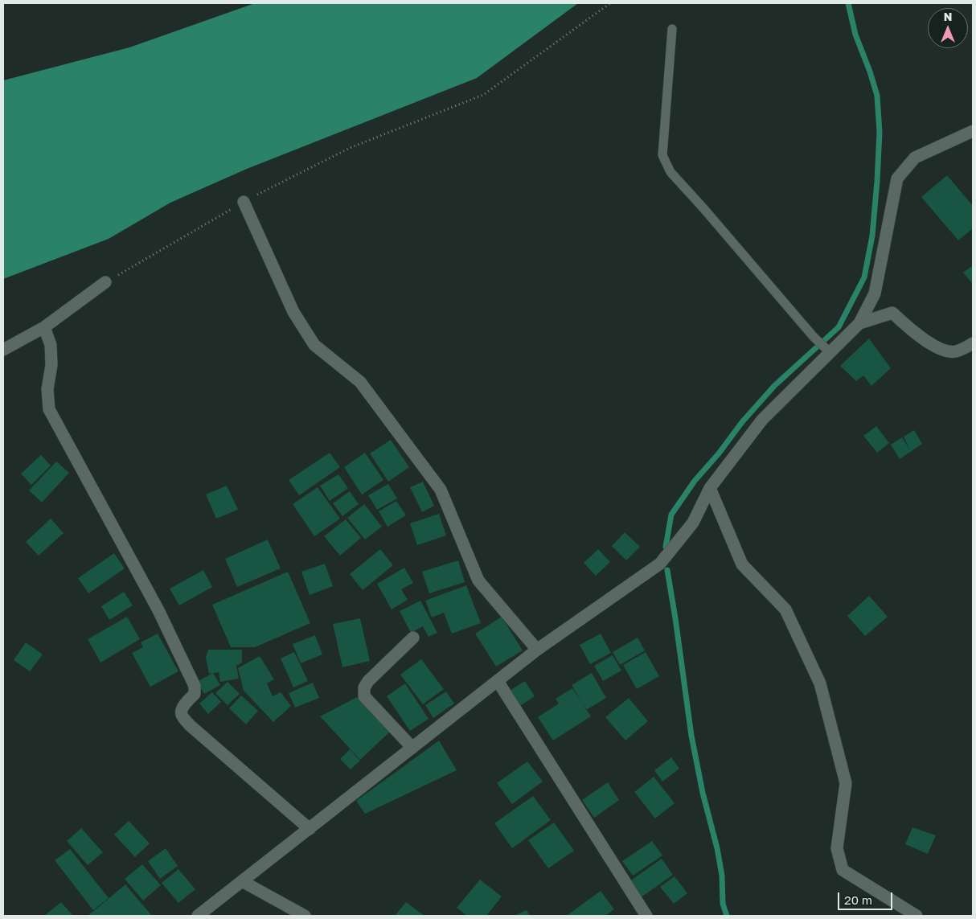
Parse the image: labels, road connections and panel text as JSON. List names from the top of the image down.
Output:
{
  "scale_bar": "20 m",
  "north": "top"
}
